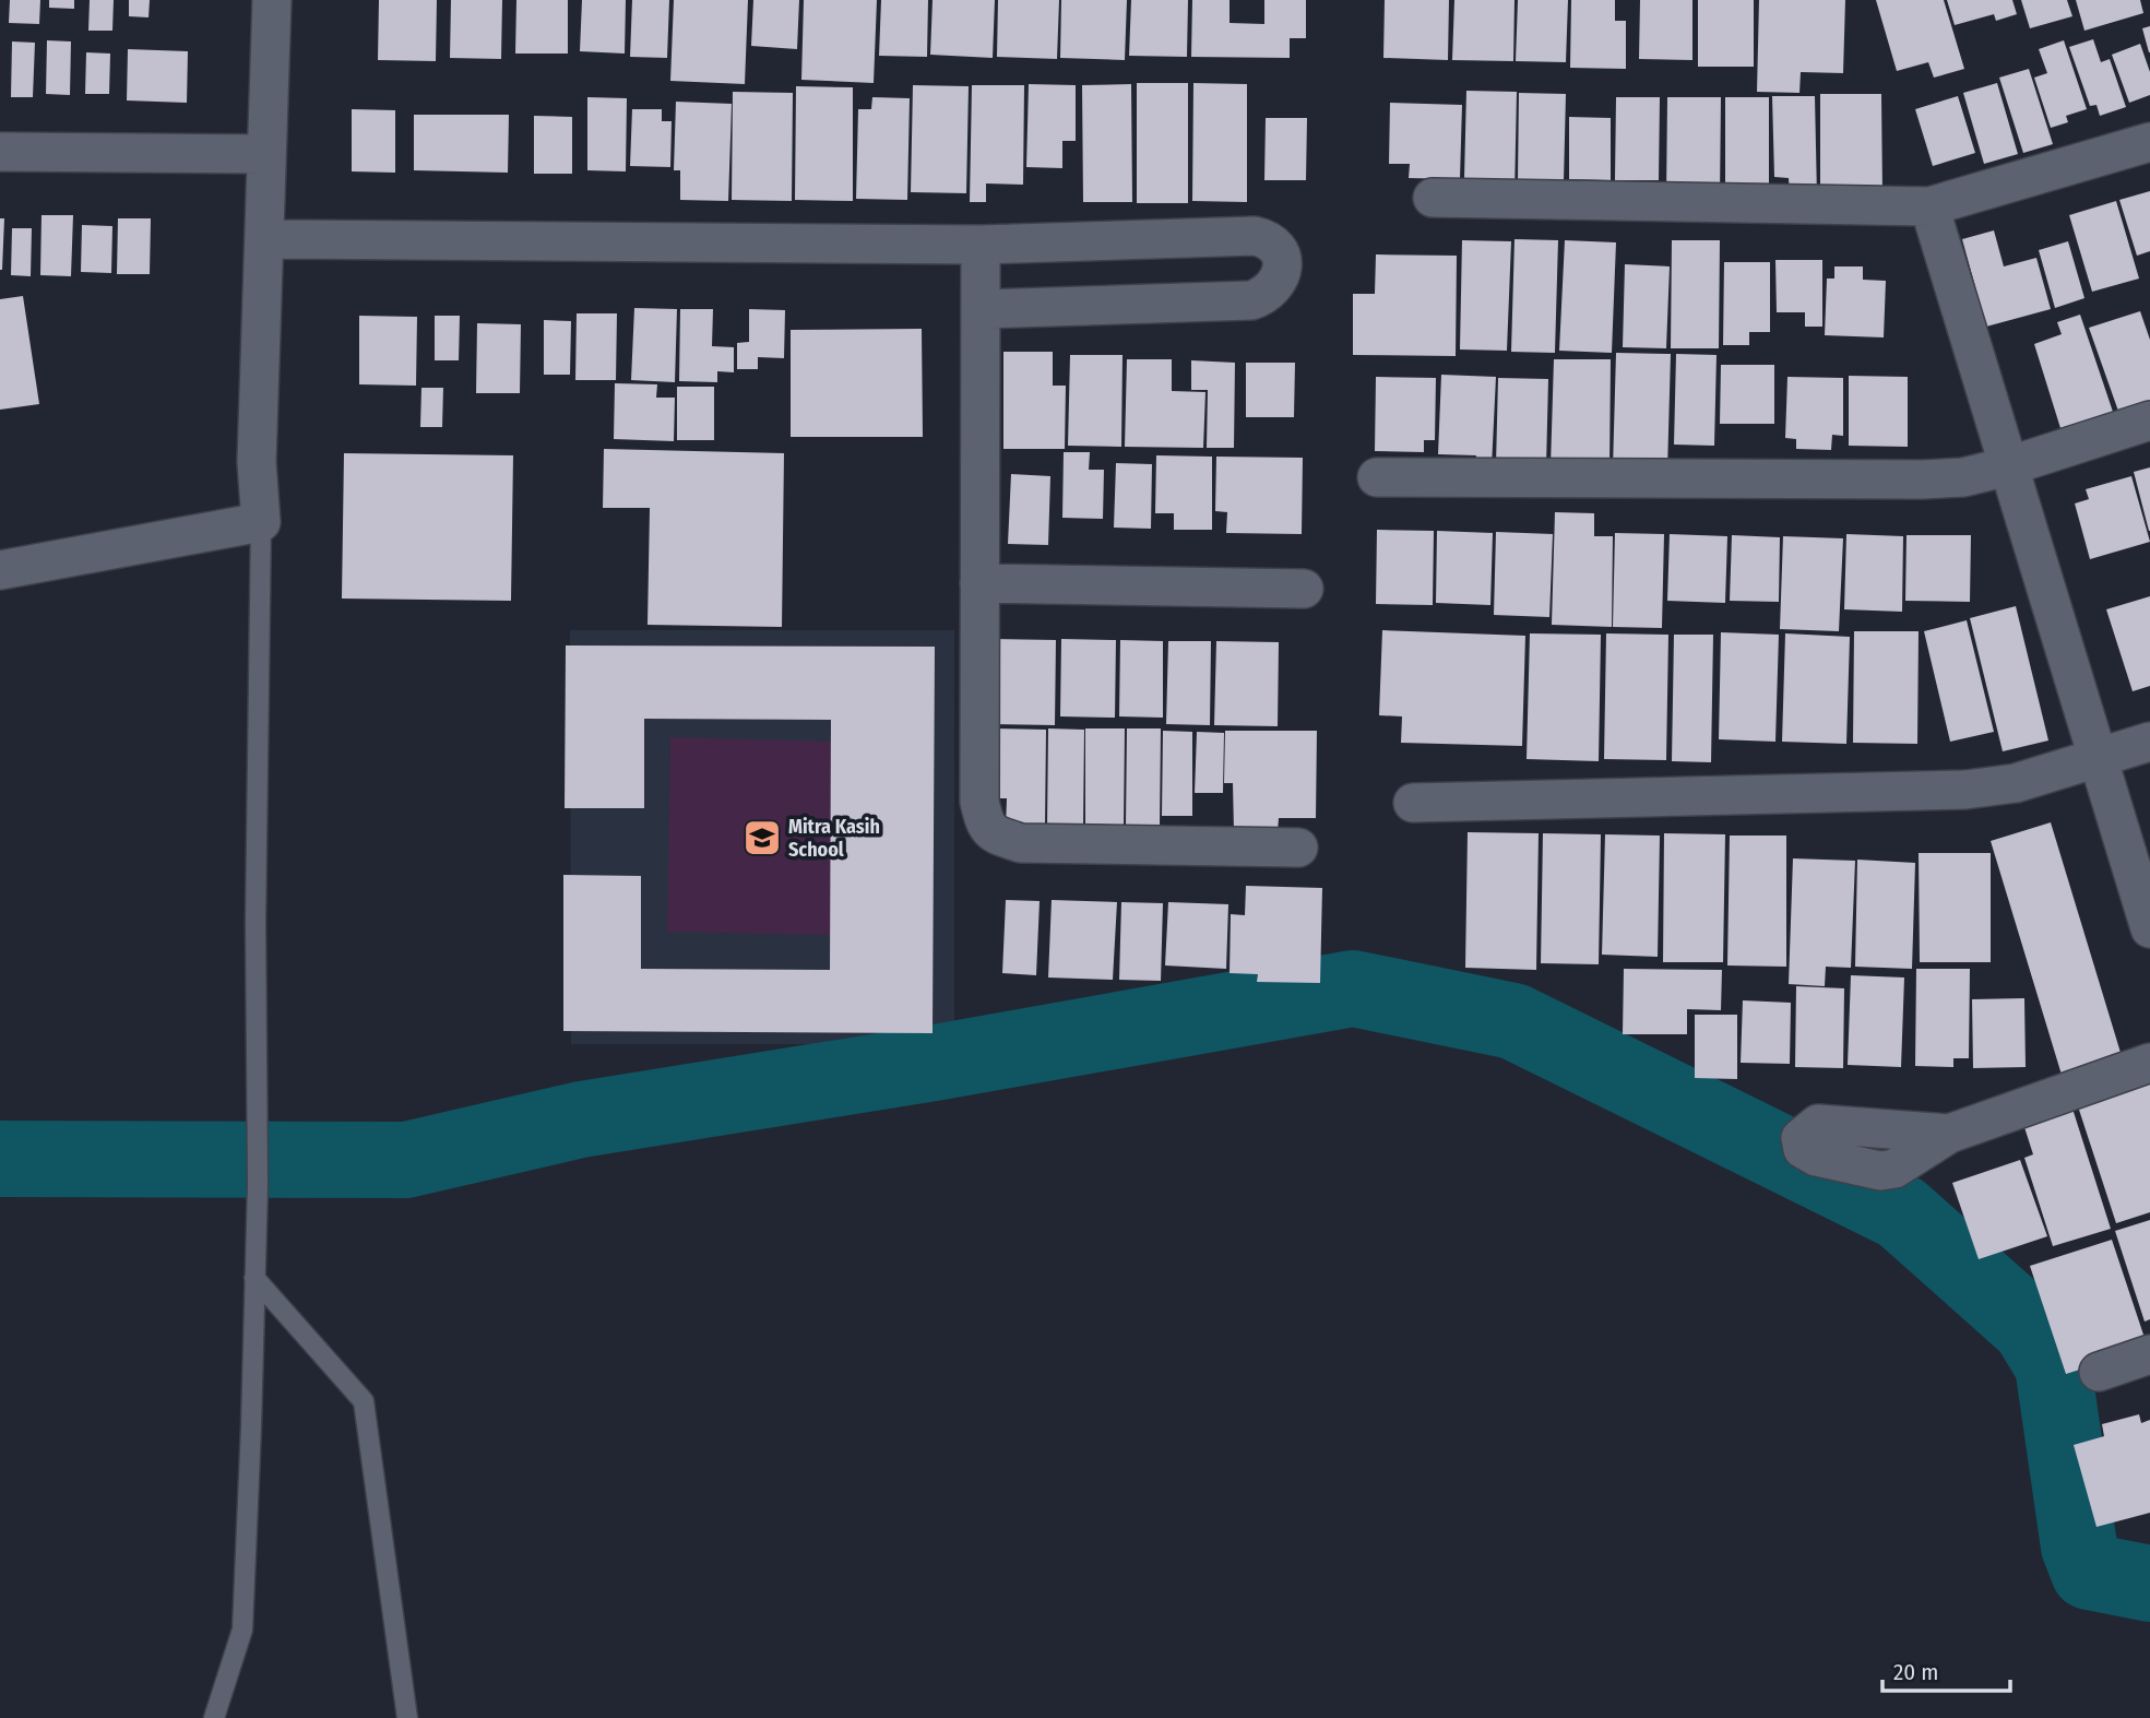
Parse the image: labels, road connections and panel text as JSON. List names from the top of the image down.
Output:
{
  "places": {
    "school or university": ["Mitra Kasih School"]
  },
  "scale_bar": "20 m"
}
